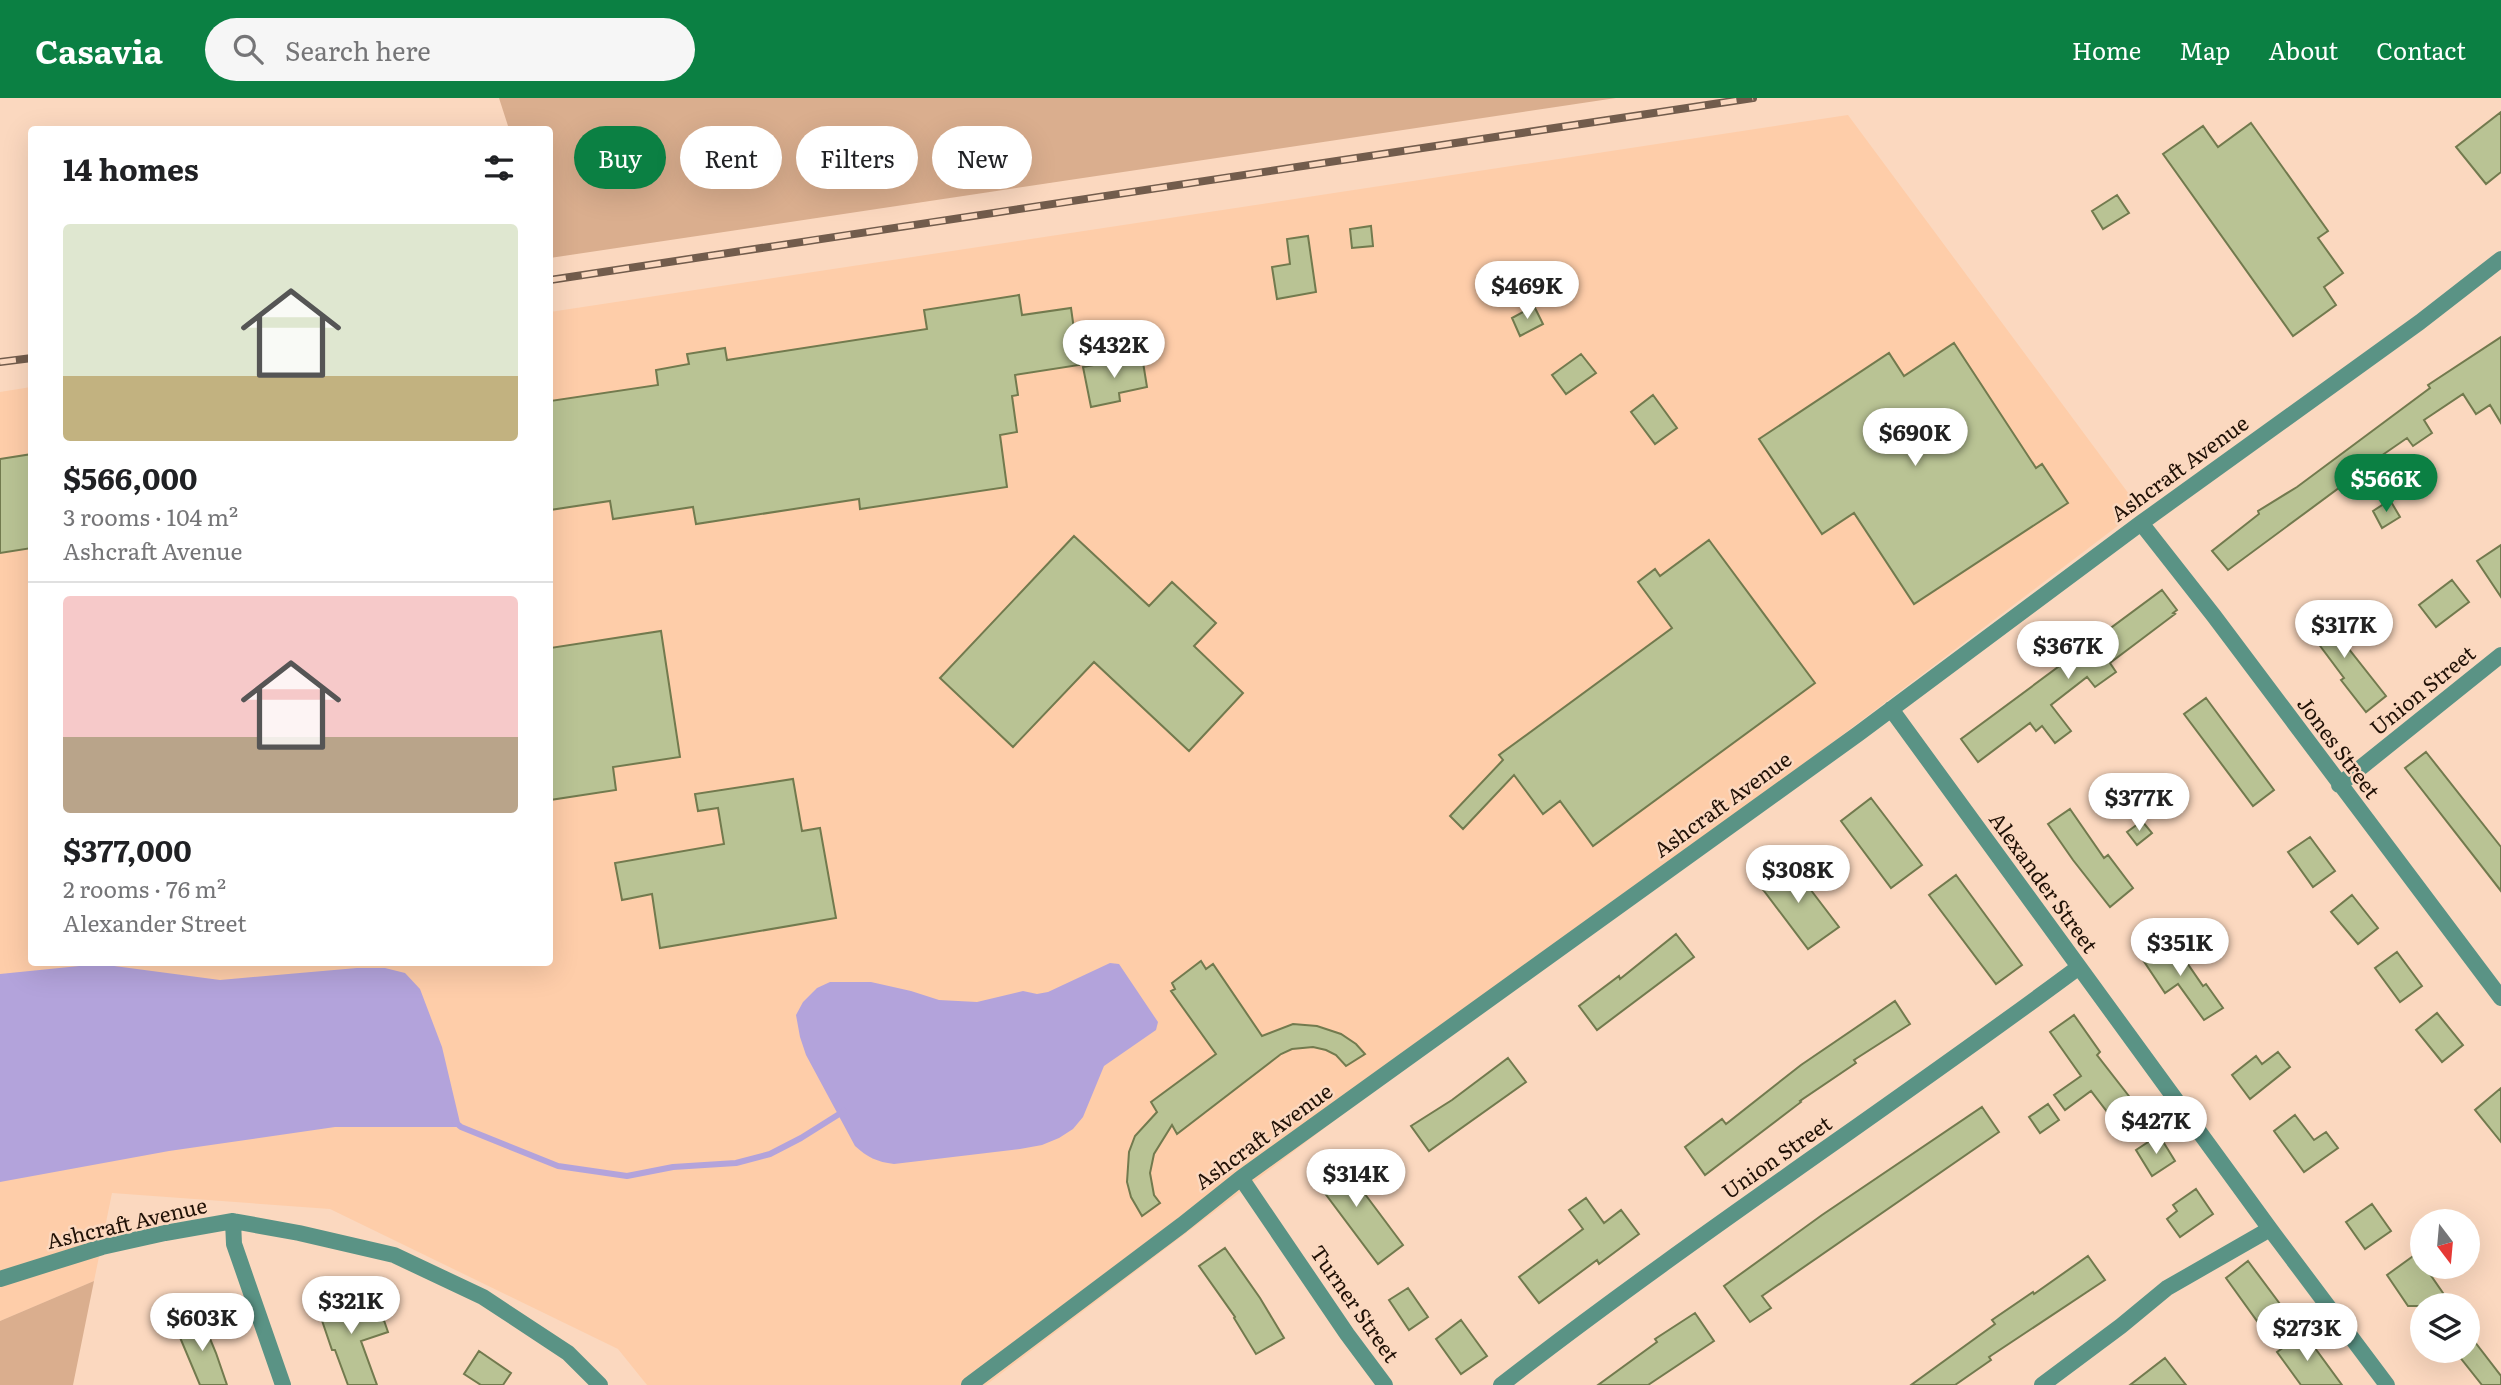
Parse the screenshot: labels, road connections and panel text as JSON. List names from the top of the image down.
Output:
{
  "streets": {
    "street": [
      "Ashcraft Avenue",
      "Union Street",
      "Jones Street",
      "Alexander Street",
      "Turner Street"
    ]
  },
  "crossings": [
    ["Ashcraft Avenue", "Jones Street"],
    ["Ashcraft Avenue", "Alexander Street"],
    ["Ashcraft Avenue", "Turner Street"],
    ["Union Street", "Jones Street"],
    ["Union Street", "Alexander Street"]
  ],
  "north": "bottom",
  "page": {
    "header": "Casavia",
    "search": "Search here",
    "nav": [
      "Home",
      "Map",
      "About",
      "Contact"
    ],
    "chip": [
      "Buy",
      "Rent",
      "Filters",
      "New"
    ],
    "heading": "14 homes",
    "list": [
      {
        "name": "$566,000",
        "note": "3 rooms · 104 m² · Ashcraft Avenue"
      },
      {
        "name": "$377,000",
        "note": "2 rooms · 76 m² · Alexander Street"
      }
    ],
    "price": [
      "$469K",
      "$432K",
      "$690K",
      "$566K",
      "$317K",
      "$367K",
      "$377K",
      "$308K",
      "$351K",
      "$427K",
      "$314K",
      "$321K",
      "$603K",
      "$273K"
    ]
  }
}
